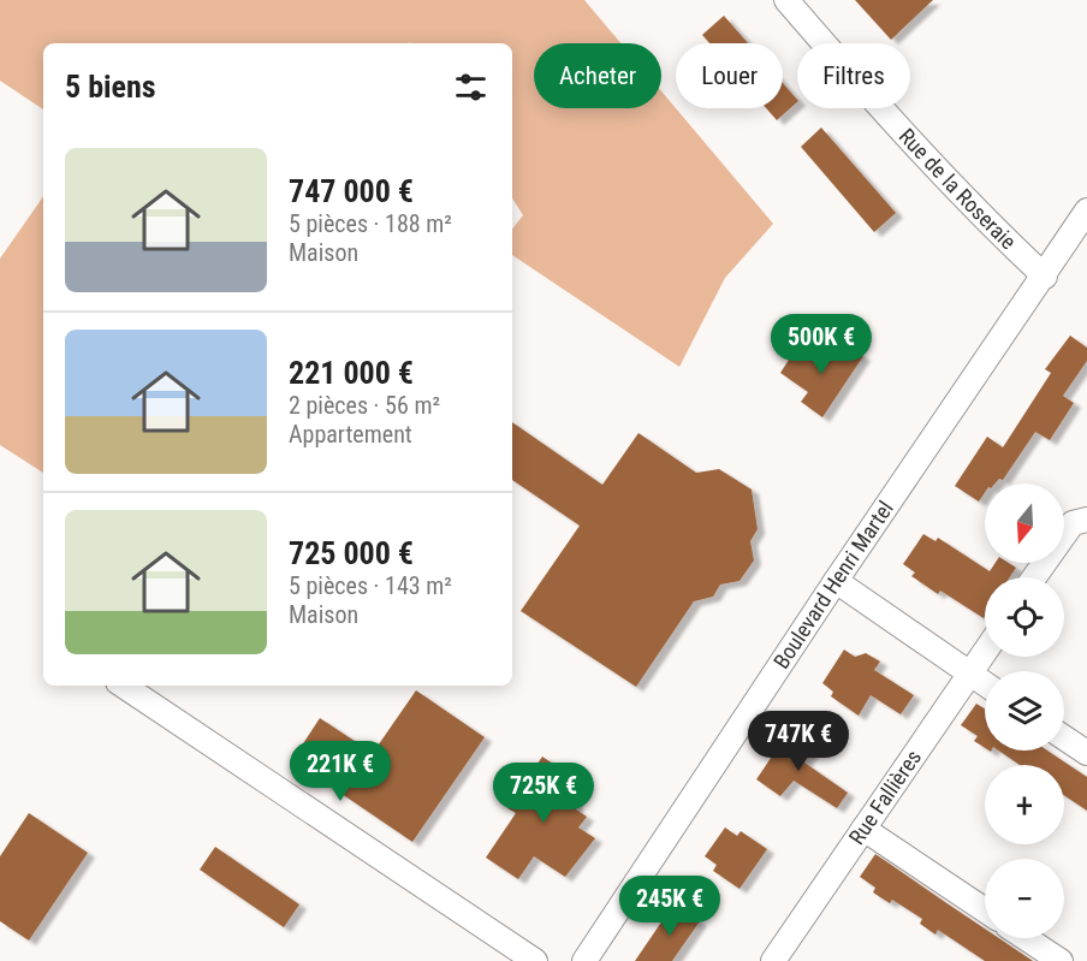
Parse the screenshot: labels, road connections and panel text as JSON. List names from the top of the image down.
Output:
{
  "streets": {
    "street": ["Rue de la Roseraie", "Boulevard Henri Martel", "Rue Fallières"]
  },
  "crossings": [
    ["Rue de la Roseraie", "Boulevard Henri Martel"]
  ],
  "north": "bottom",
  "page": {
    "chip": ["Acheter", "Louer", "Filtres"],
    "heading": "5 biens",
    "list": [
      {
        "name": "747 000 €",
        "note": "5 pièces · 188 m² · Maison"
      },
      {
        "name": "221 000 €",
        "note": "2 pièces · 56 m² · Appartement"
      },
      {
        "name": "725 000 €",
        "note": "5 pièces · 143 m² · Maison"
      }
    ],
    "price": [
      "500K €",
      "747K €",
      "221K €",
      "725K €",
      "245K €"
    ],
    "map_buttons": ["+", "−"]
  }
}
